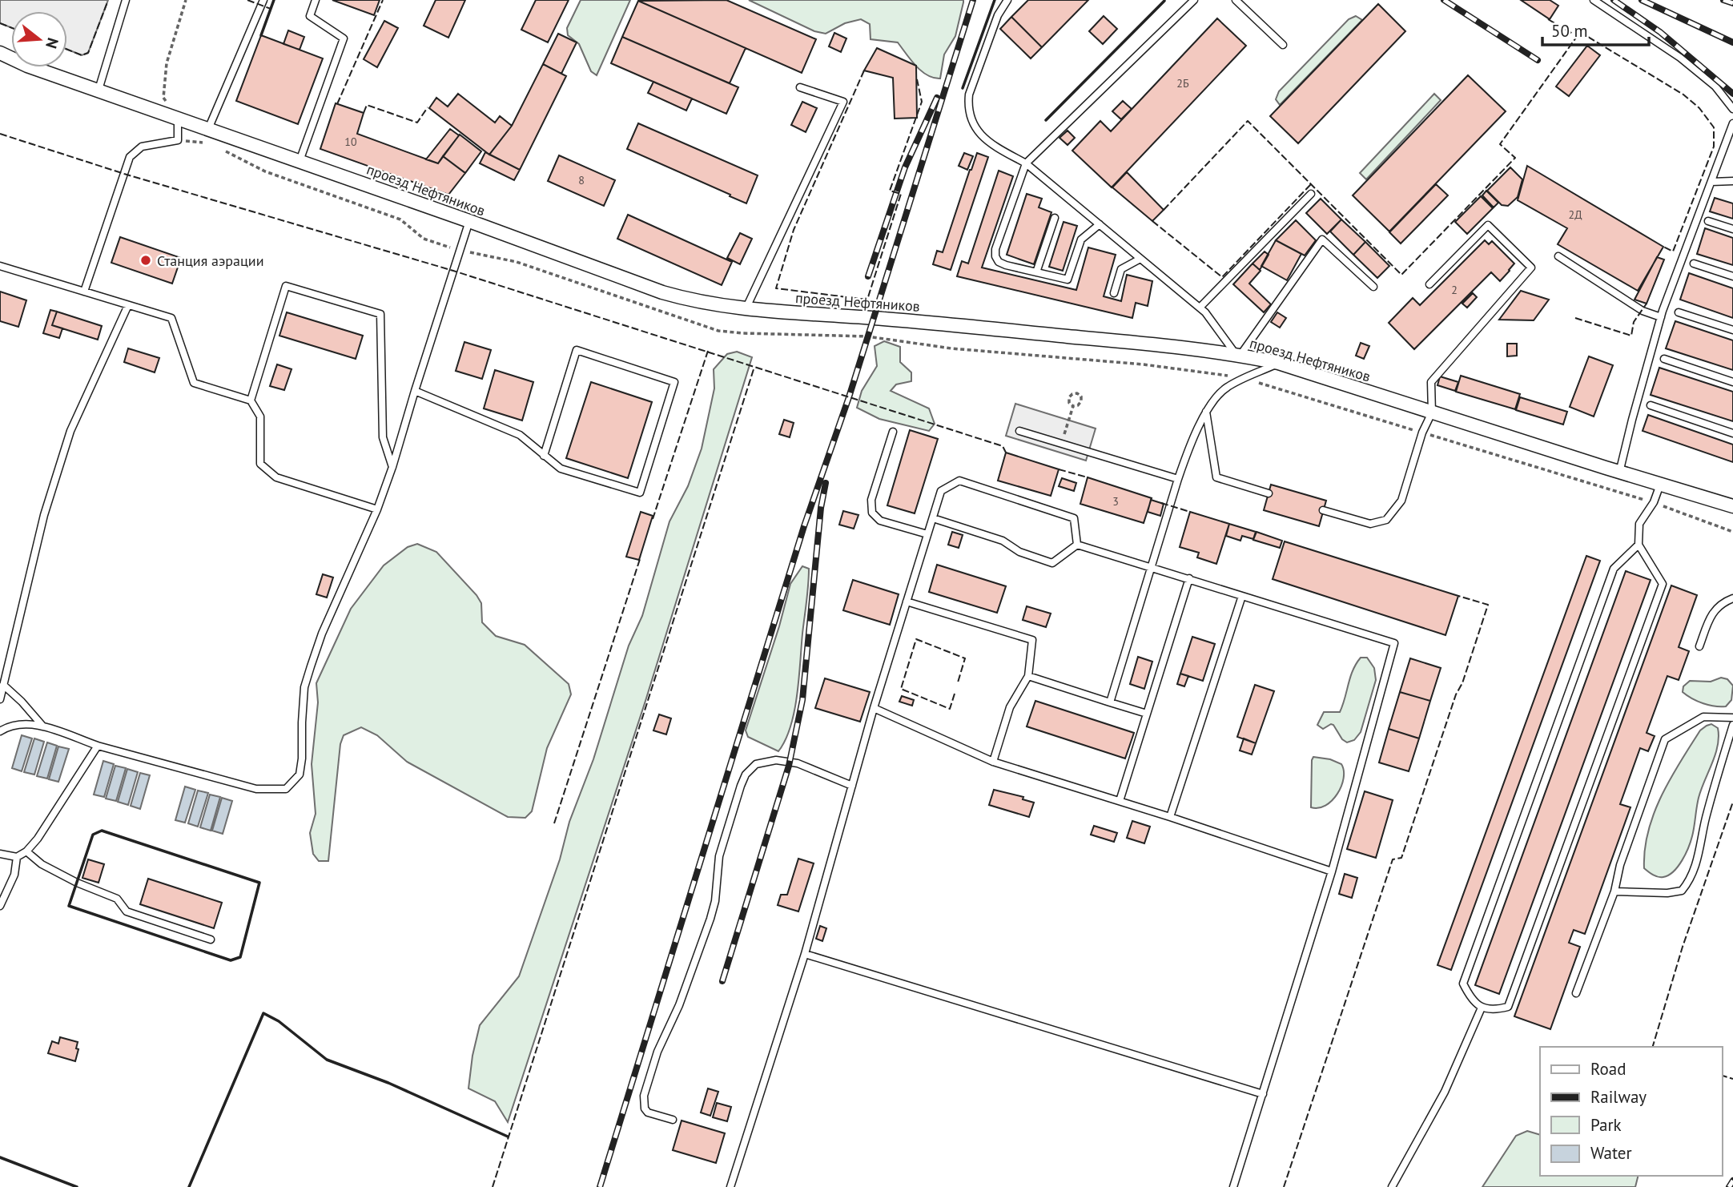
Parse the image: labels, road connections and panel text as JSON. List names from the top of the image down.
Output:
{
  "streets": {
    "street": ["проезд Нефтяников"]
  },
  "places": ["Станция аэрации"],
  "house_numbers": [
    "2Б",
    "10",
    "8",
    "2Д",
    "2",
    "3"
  ],
  "legend": [
    "Road",
    "Railway",
    "Park",
    "Water"
  ],
  "scale_bar": "50 m",
  "north": "right"
}
